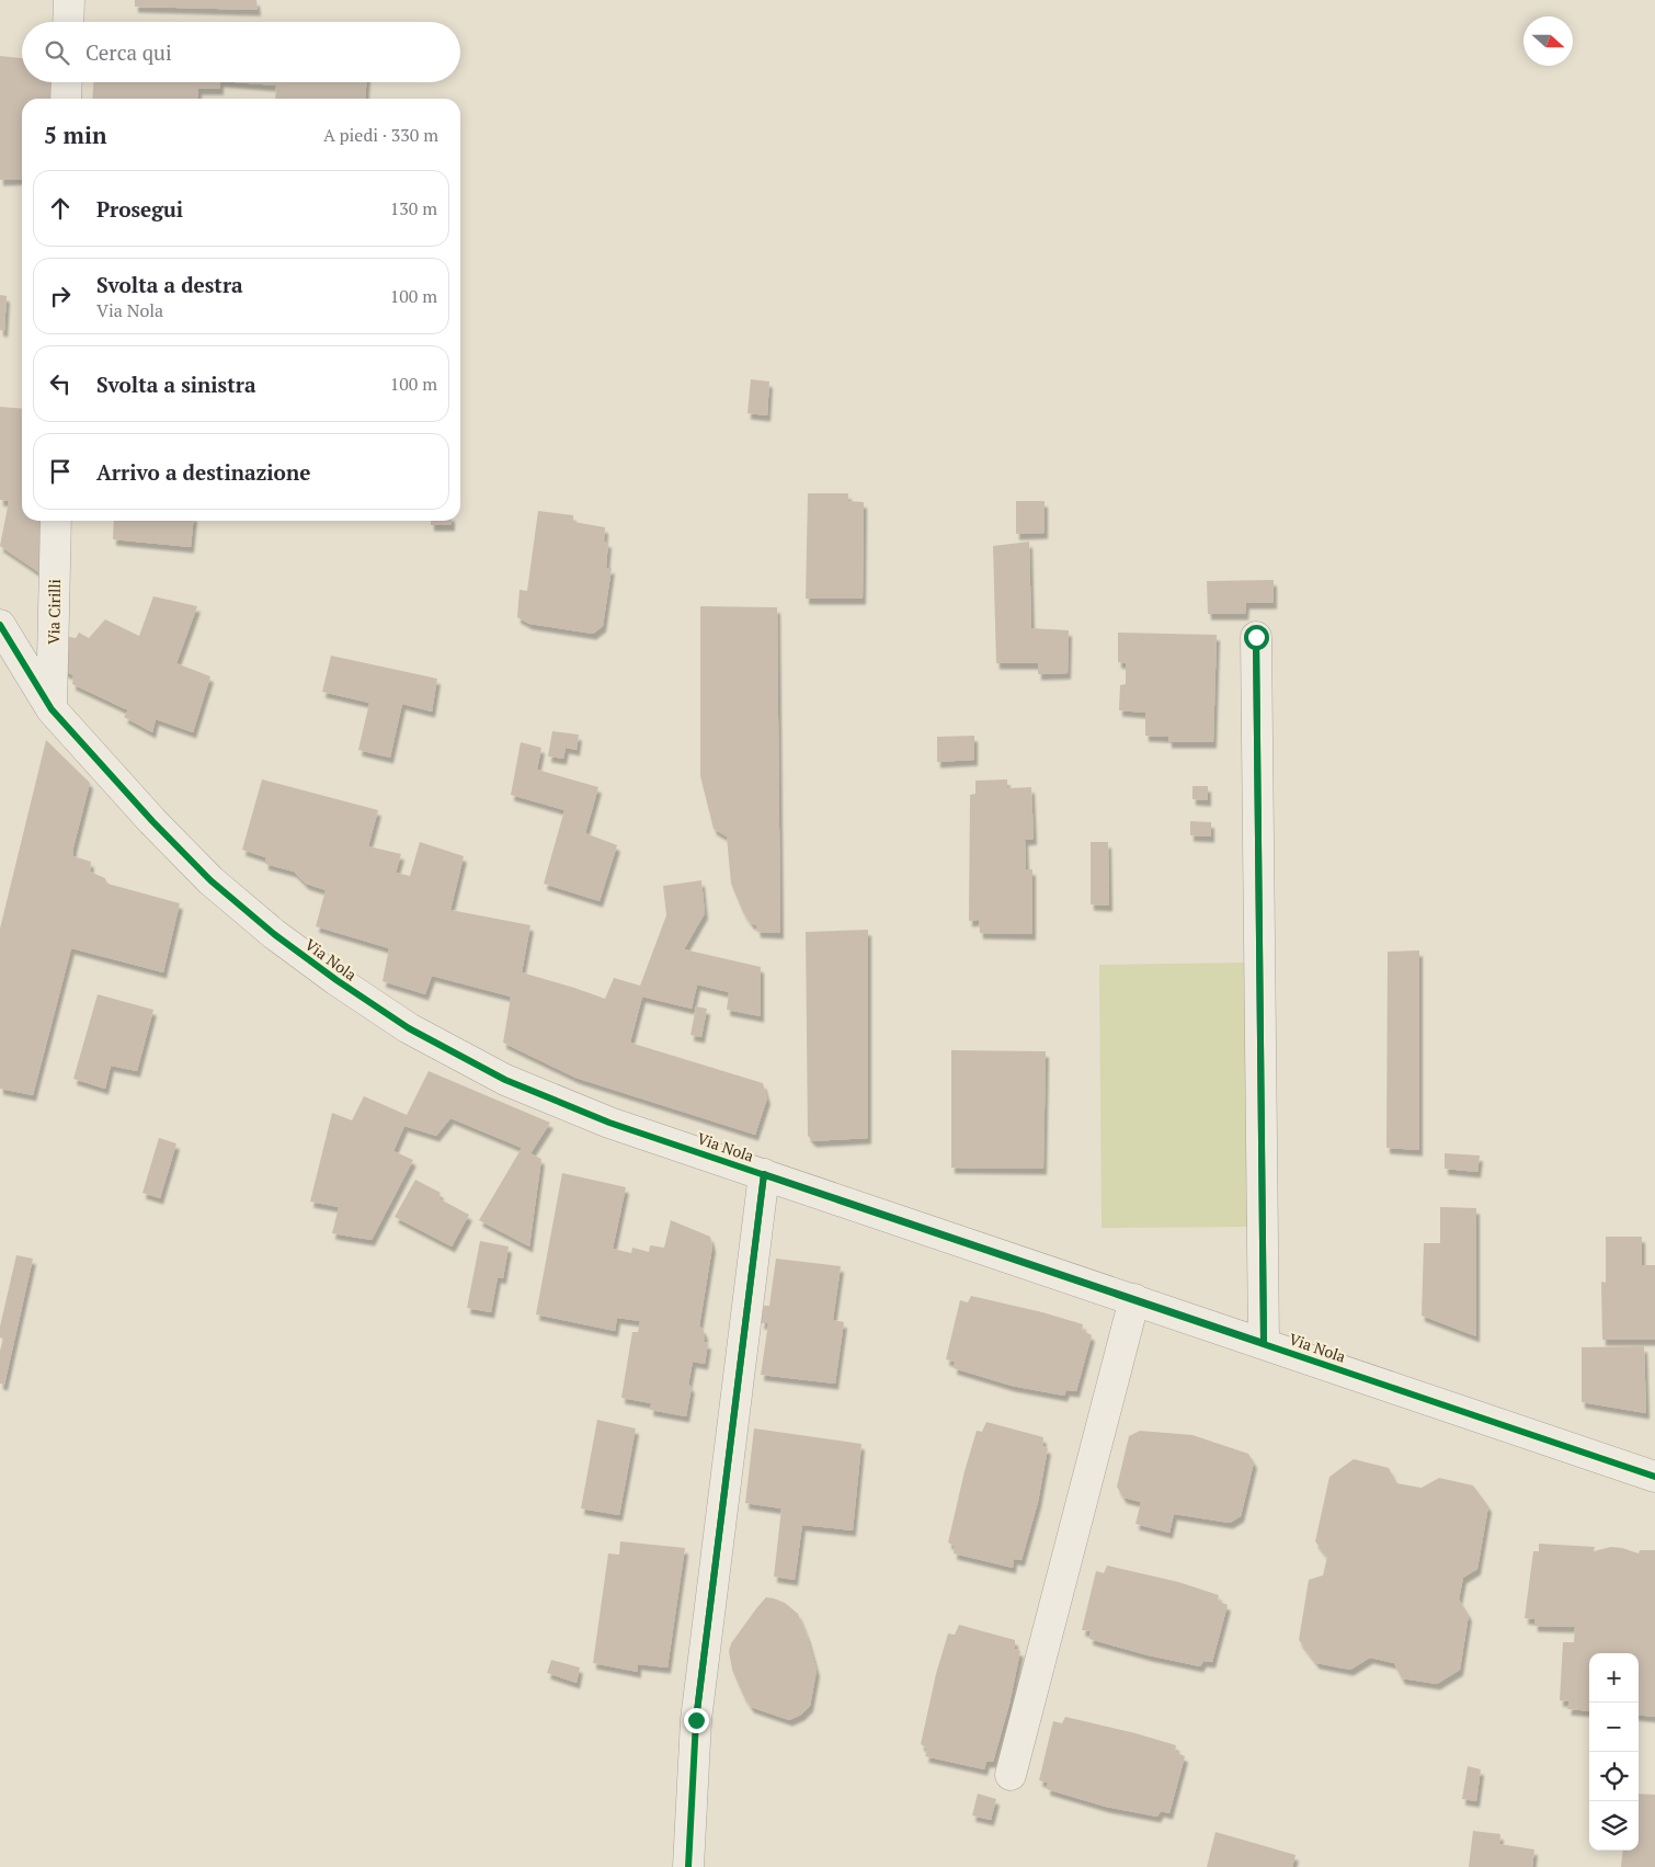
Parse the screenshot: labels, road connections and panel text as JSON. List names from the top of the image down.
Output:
{
  "streets": {
    "street": ["Via Cirilli", "Via Nola"]
  },
  "crossings": [
    ["Via Cirilli", "Via Nola"]
  ],
  "north": "right",
  "page": {
    "search": "Cerca qui",
    "heading": ["5 min", "A piedi · 330 m"],
    "list": [
      ["Prosegui", "130 m"],
      ["Svolta a destra", "Via Nola", "100 m"],
      ["Svolta a sinistra", "100 m"],
      "Arrivo a destinazione"
    ],
    "map_buttons": ["+", "−"]
  }
}
